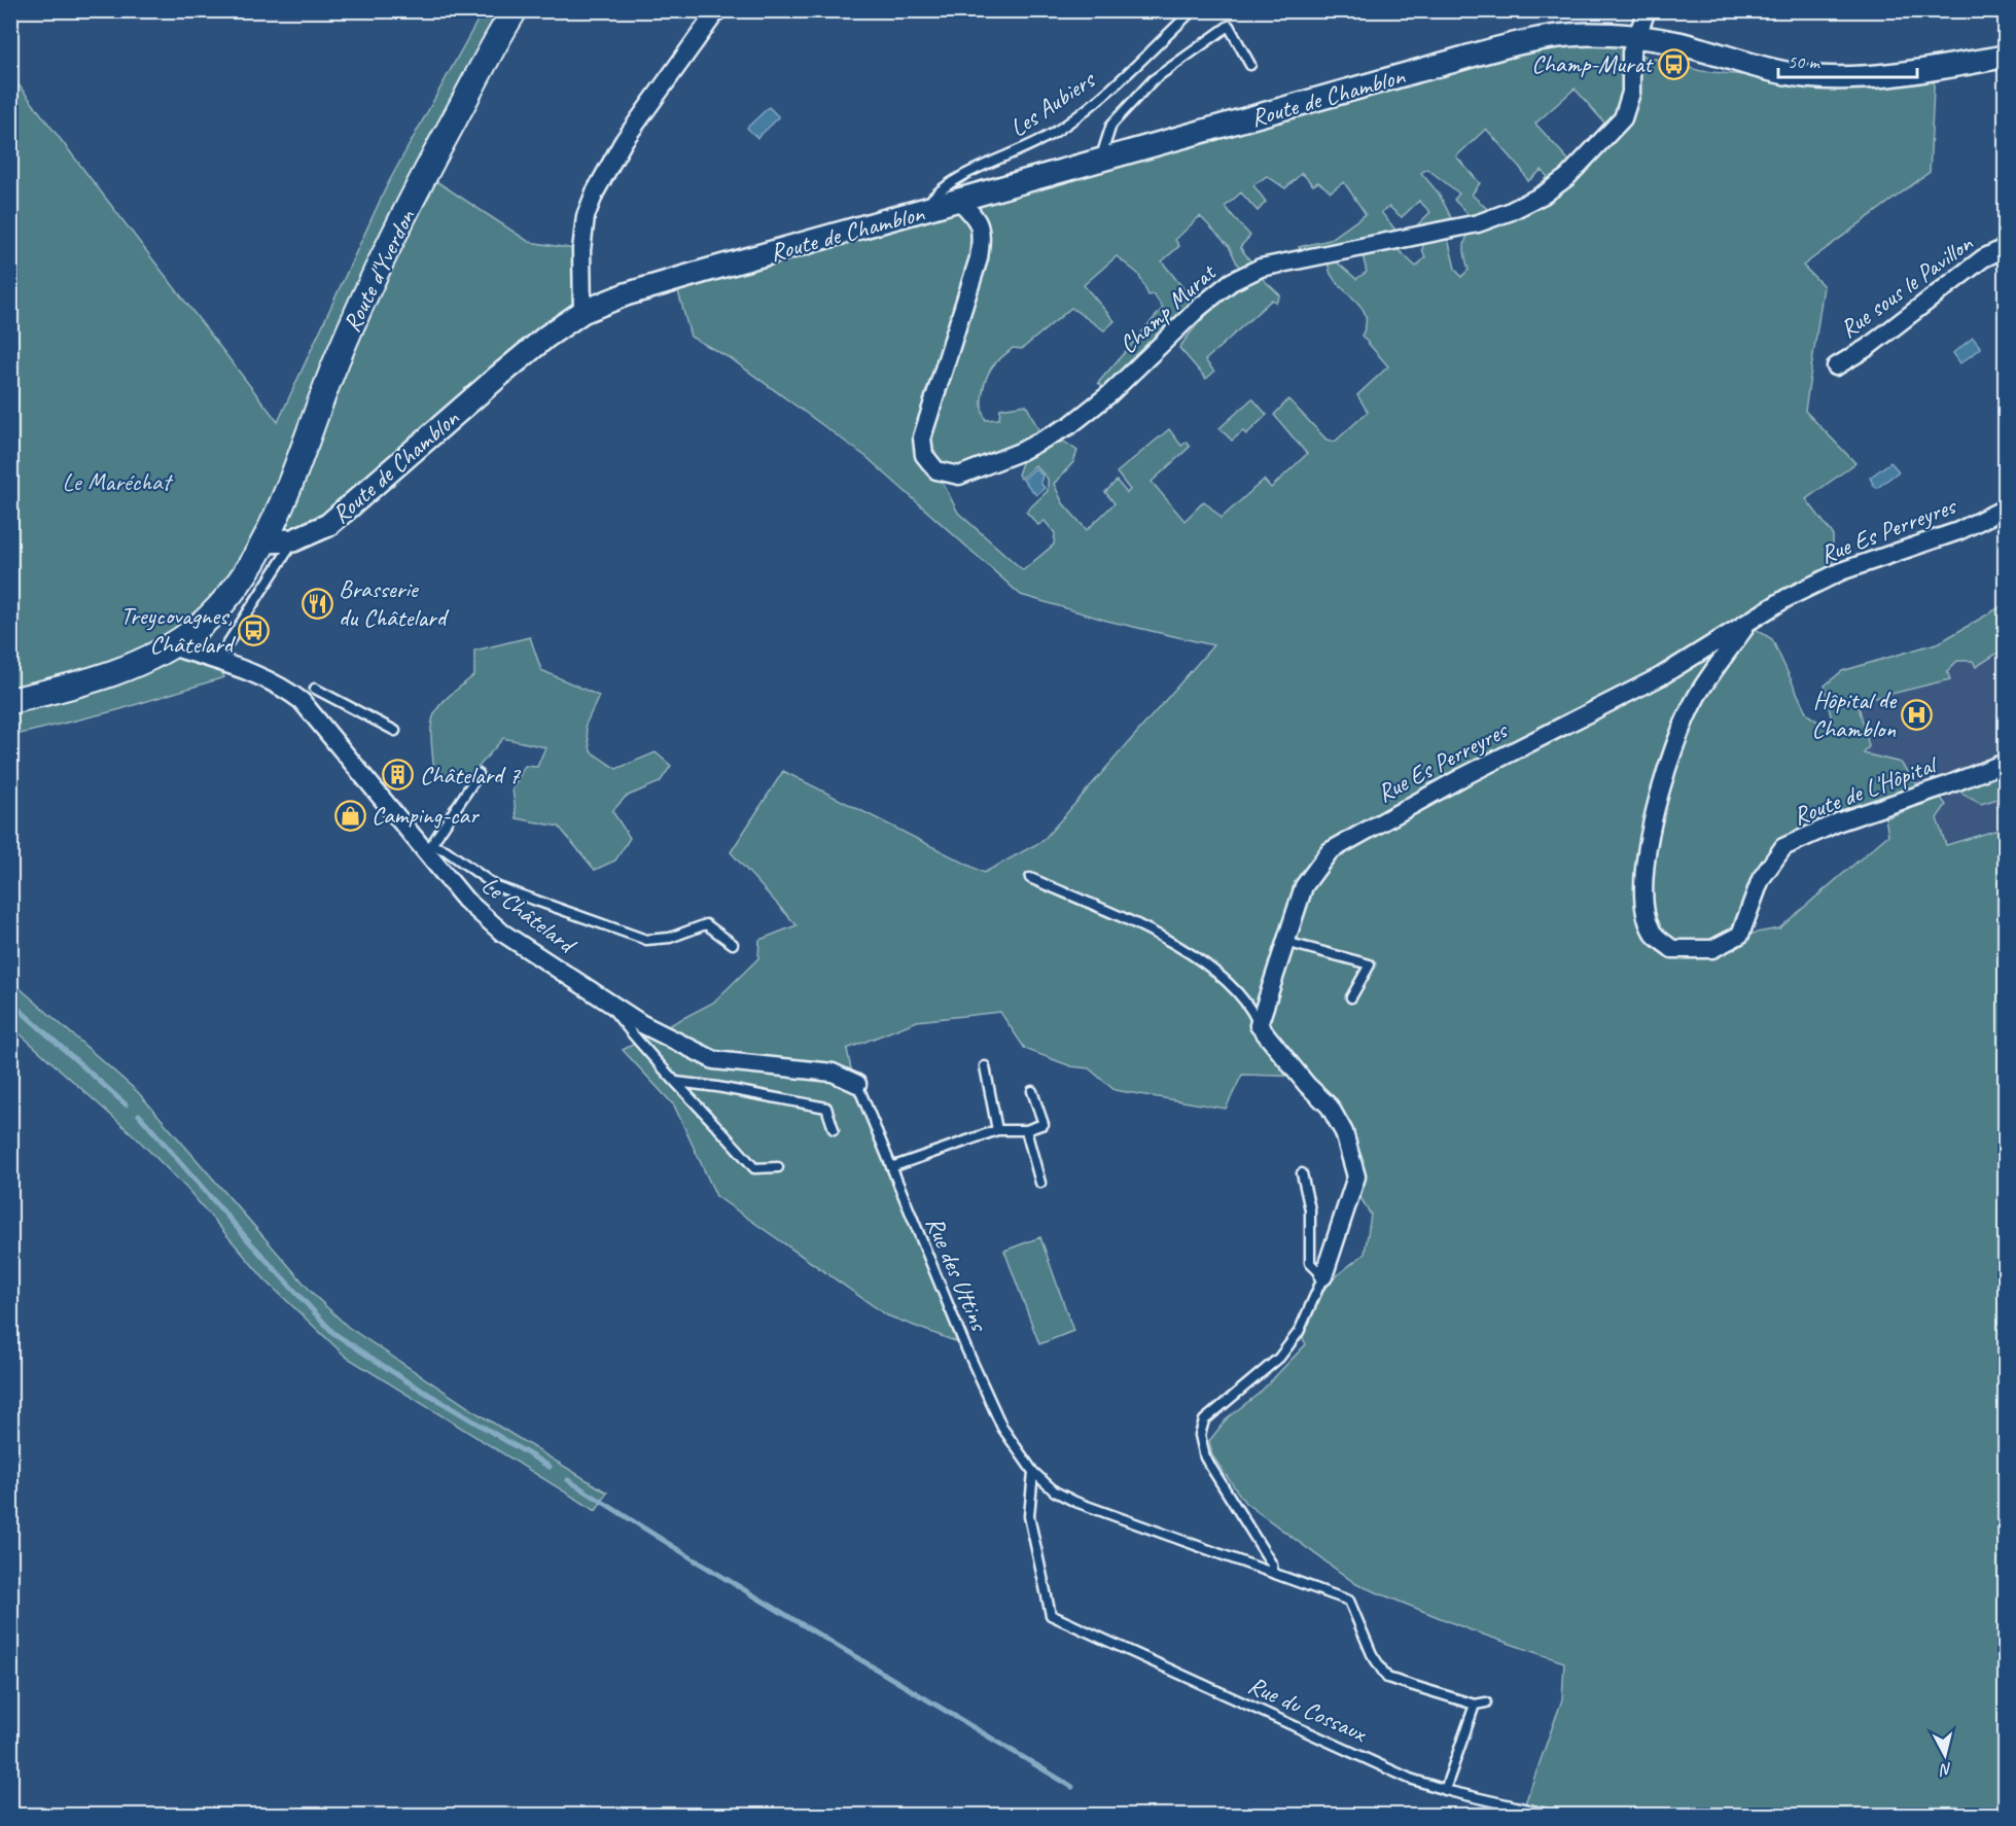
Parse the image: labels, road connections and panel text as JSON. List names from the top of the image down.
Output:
{
  "streets": {
    "main road": ["Route d'Yverdon"],
    "street": [
      "Route de Chamblon",
      "Rue sous le Pavillon",
      "Champ Murat",
      "Rue Es Perreyres",
      "Route de L'Hôpital",
      "Le Châtelard"
    ],
    "lane": ["Les Aubiers", "Rue des Uttins", "Rue du Cossaux"]
  },
  "crossings": [
    ["Route de Chamblon", "Les Aubiers"],
    ["Route de Chamblon", "Route d'Yverdon"],
    ["Route de Chamblon", "Champ Murat"],
    ["Rue Es Perreyres", "Route de L'Hôpital"],
    ["Le Châtelard", "Rue des Uttins"],
    ["Rue des Uttins", "Rue du Cossaux"]
  ],
  "parks": ["Le Maréchat"],
  "places": {
    "bus stop": ["Champ-Murat", "Treycovagnes, Châtelard"],
    "restaurant": ["Brasserie du Châtelard"],
    "hospital": ["Hôpital de Chamblon"],
    "building": ["Châtelard 7"],
    "shop": ["Camping-car"]
  },
  "scale_bar": "50 m",
  "north": "bottom"
}
